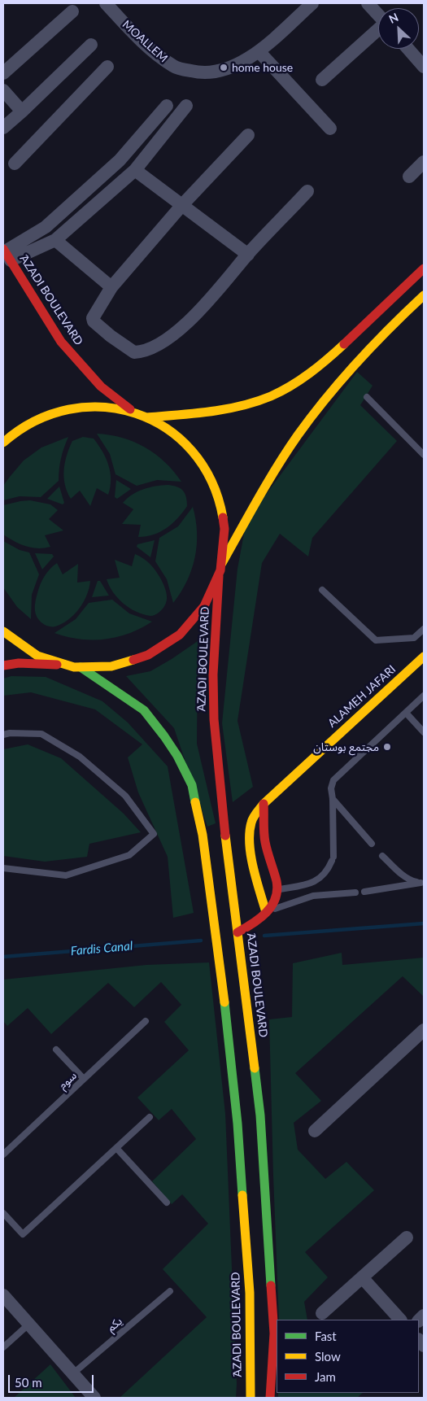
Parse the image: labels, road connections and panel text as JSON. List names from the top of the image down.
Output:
{
  "streets": {
    "main road": ["َAZADI BOULEVARD", "ALAMEH JAFARI"],
    "street": ["MOALLEM"],
    "lane": ["سوم", "یکم"]
  },
  "water": ["Fardis Canal"],
  "places": ["home house", "مجتمع بوستان"],
  "legend": ["Fast", "Slow", "Jam"],
  "scale_bar": "50 m",
  "north": "top left"
}
